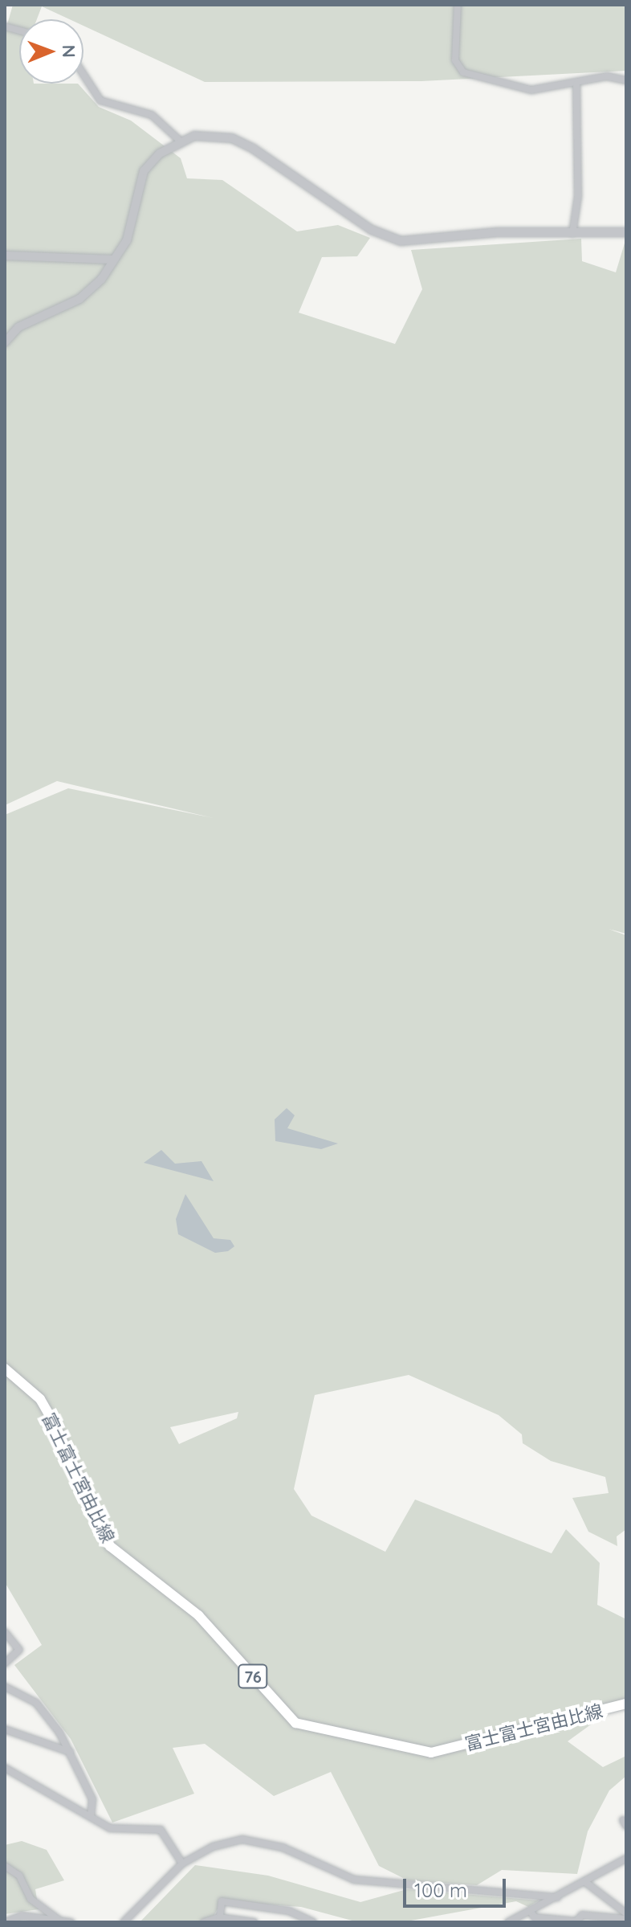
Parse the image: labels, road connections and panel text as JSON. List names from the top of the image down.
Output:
{
  "streets": {
    "main road": ["富士富士宮由比線", "76"]
  },
  "scale_bar": "100 m",
  "north": "right"
}
